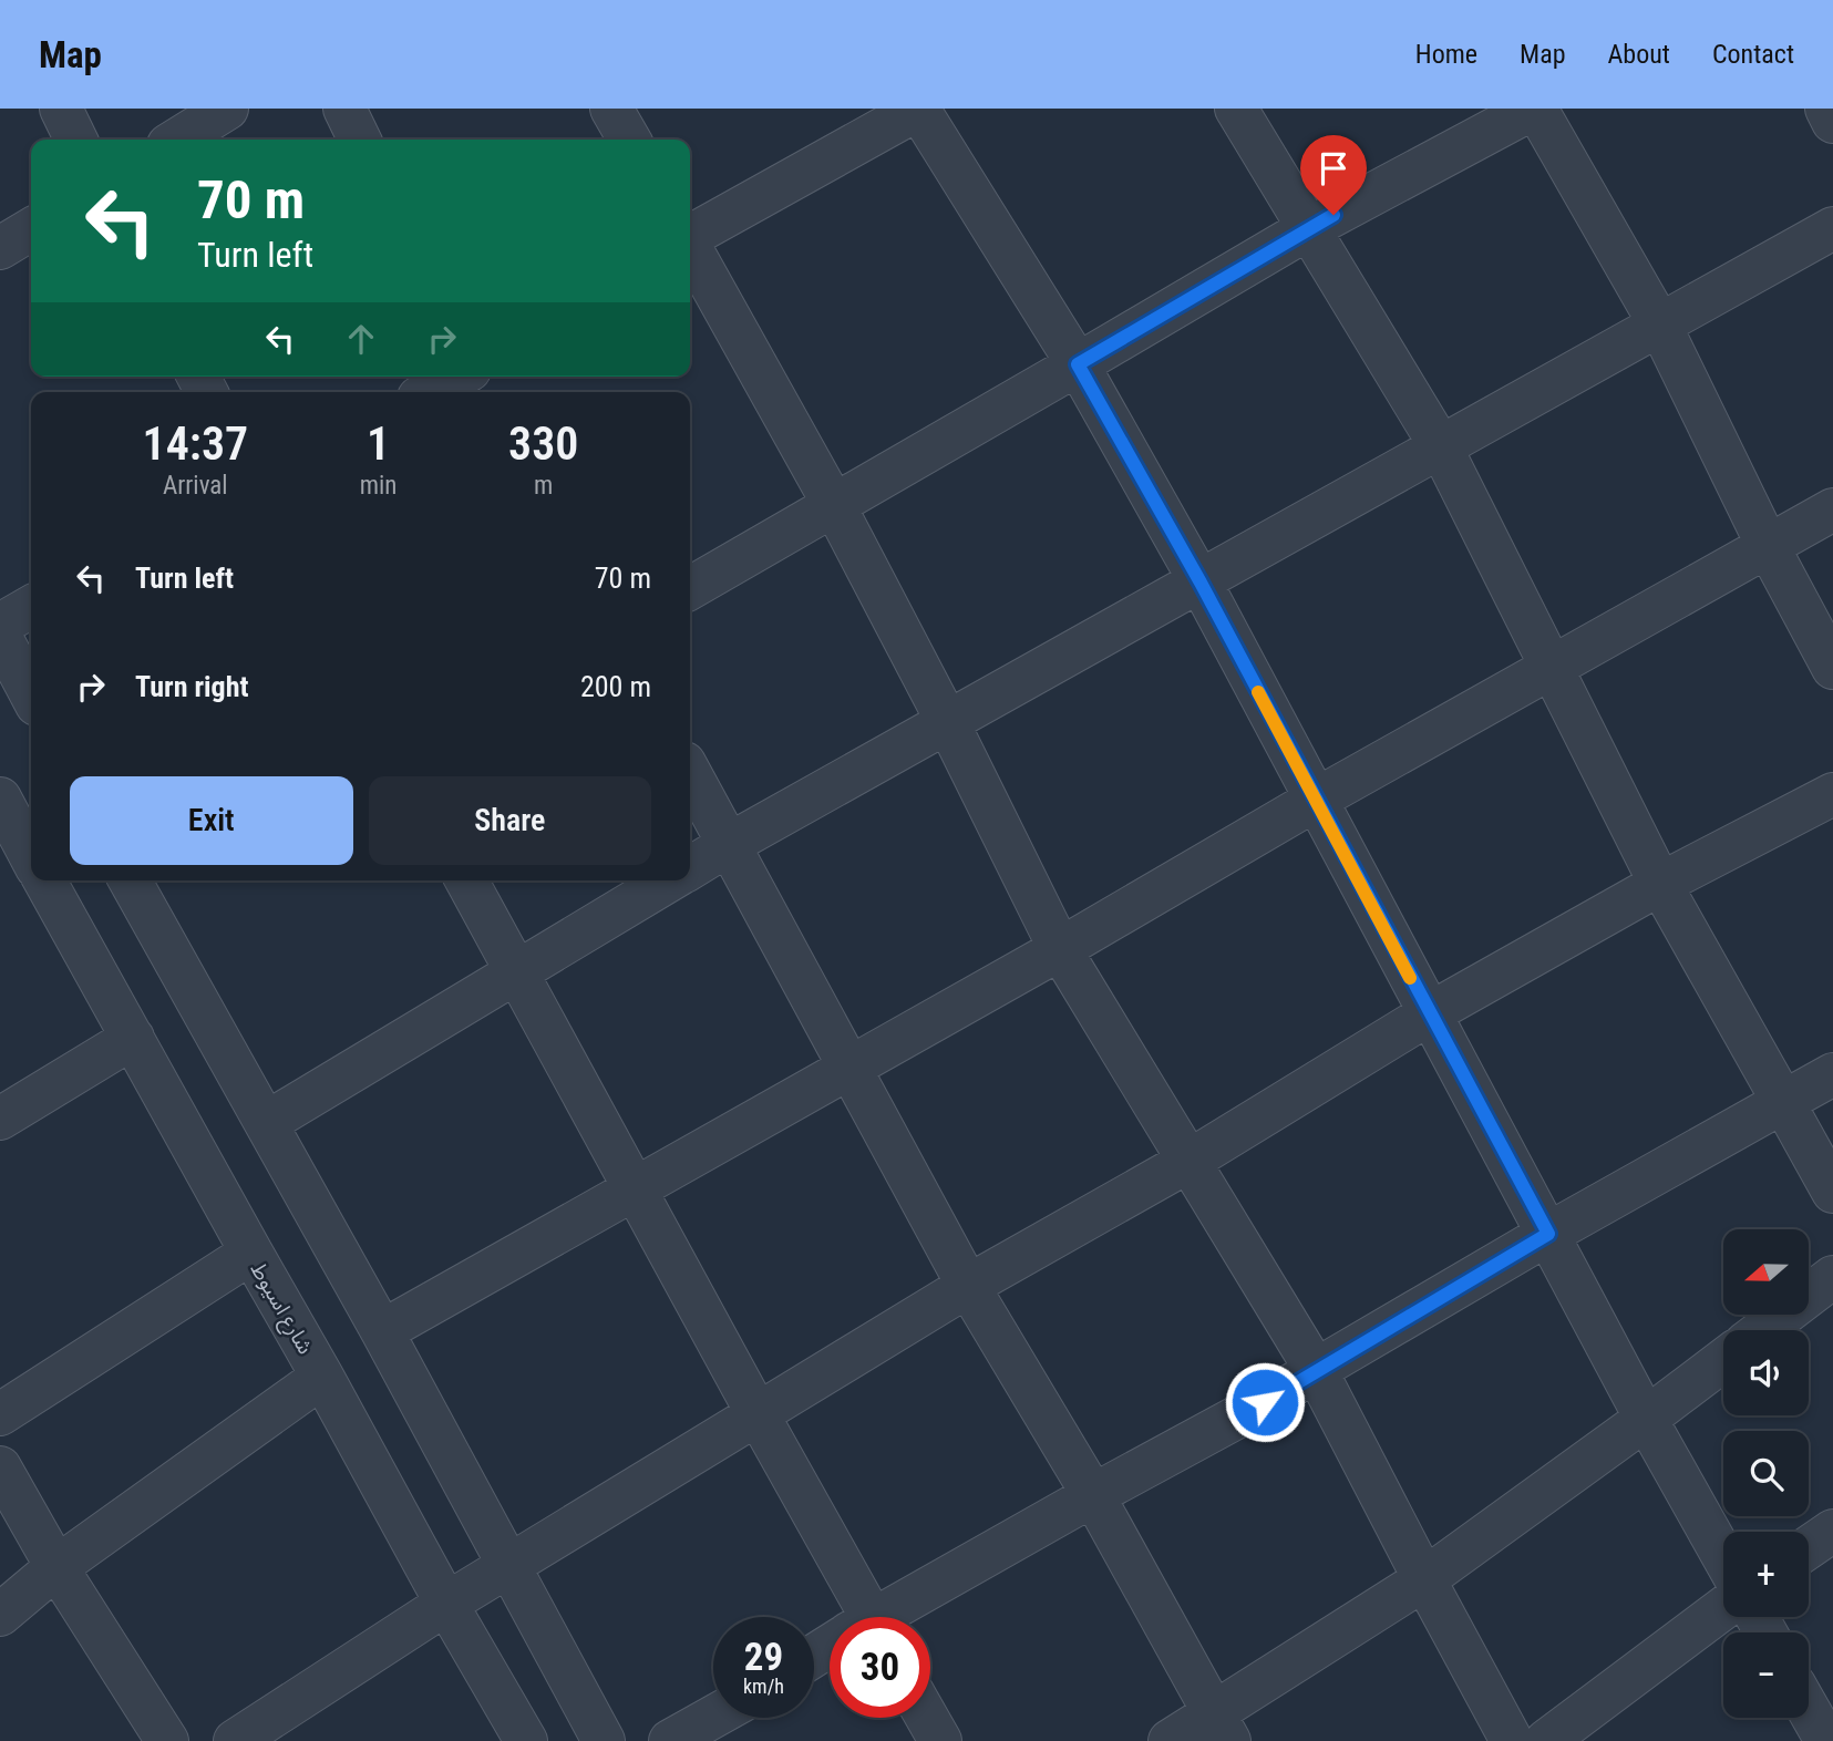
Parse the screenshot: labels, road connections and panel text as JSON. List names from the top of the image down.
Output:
{
  "streets": {
    "street": ["شارع اسيوط"]
  },
  "north": "left",
  "page": {
    "header": "Map",
    "nav": [
      "Home",
      "Map",
      "About",
      "Contact"
    ],
    "turn": ["70 m", "Turn left"],
    "eta": [
      "14:37",
      "Arrival",
      "1",
      "min",
      "330",
      "m"
    ],
    "list": [
      {
        "name": "Turn left",
        "value": "70 m"
      },
      {
        "name": "Turn right",
        "value": "200 m"
      }
    ],
    "buttons": ["Exit", "Share"],
    "map_buttons": ["+", "−"],
    "speed": "29 km/h",
    "limit": "30"
  }
}
